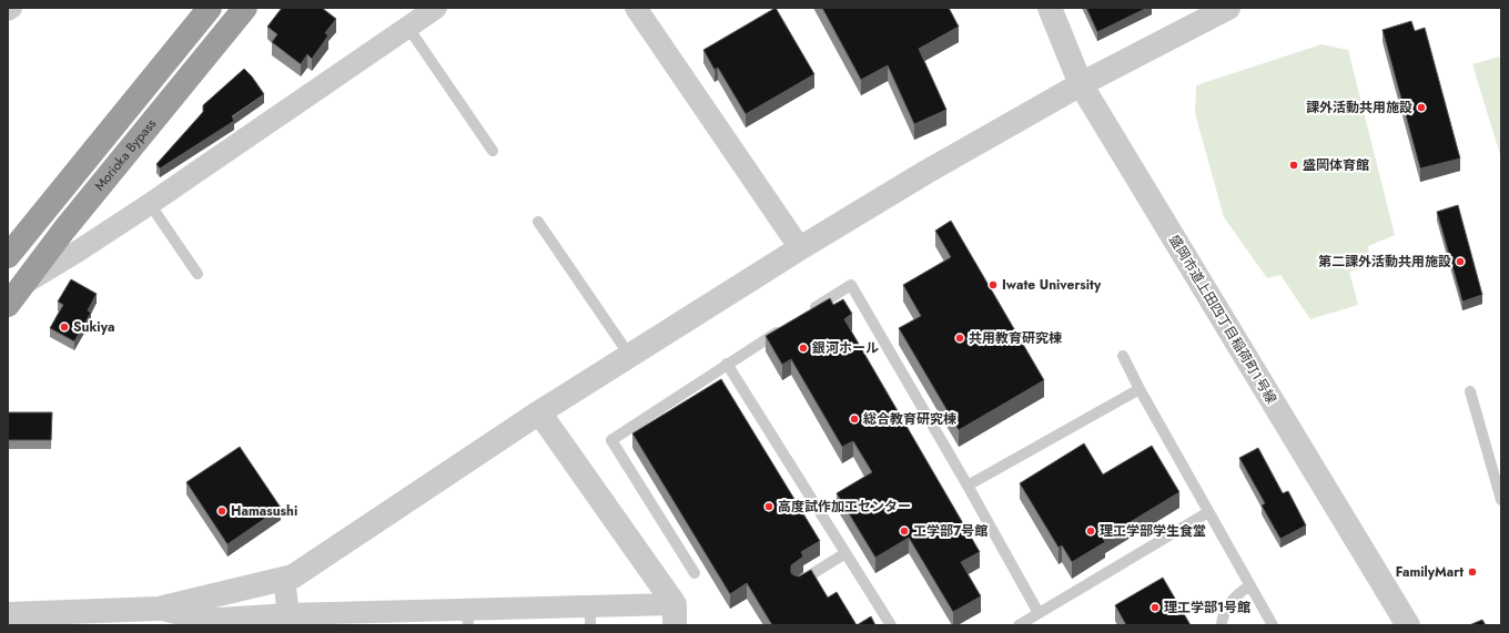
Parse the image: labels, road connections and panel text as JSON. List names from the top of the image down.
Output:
{
  "streets": {
    "highway": ["Morioka Bypass"],
    "street": ["盛岡市道上田四丁目稲荷町１号線"]
  },
  "places": [
    "課外活動共用施設",
    "盛岡体育館",
    "第二課外活動共用施設",
    "Iwate University",
    "Sukiya",
    "共用教育研究棟",
    "銀河ホール",
    "総合教育研究棟",
    "高度試作加工センター",
    "Hamasushi",
    "工学部7号館",
    "理工学部学生食堂",
    "FamilyMart",
    "理工学部1号館"
  ]
}
